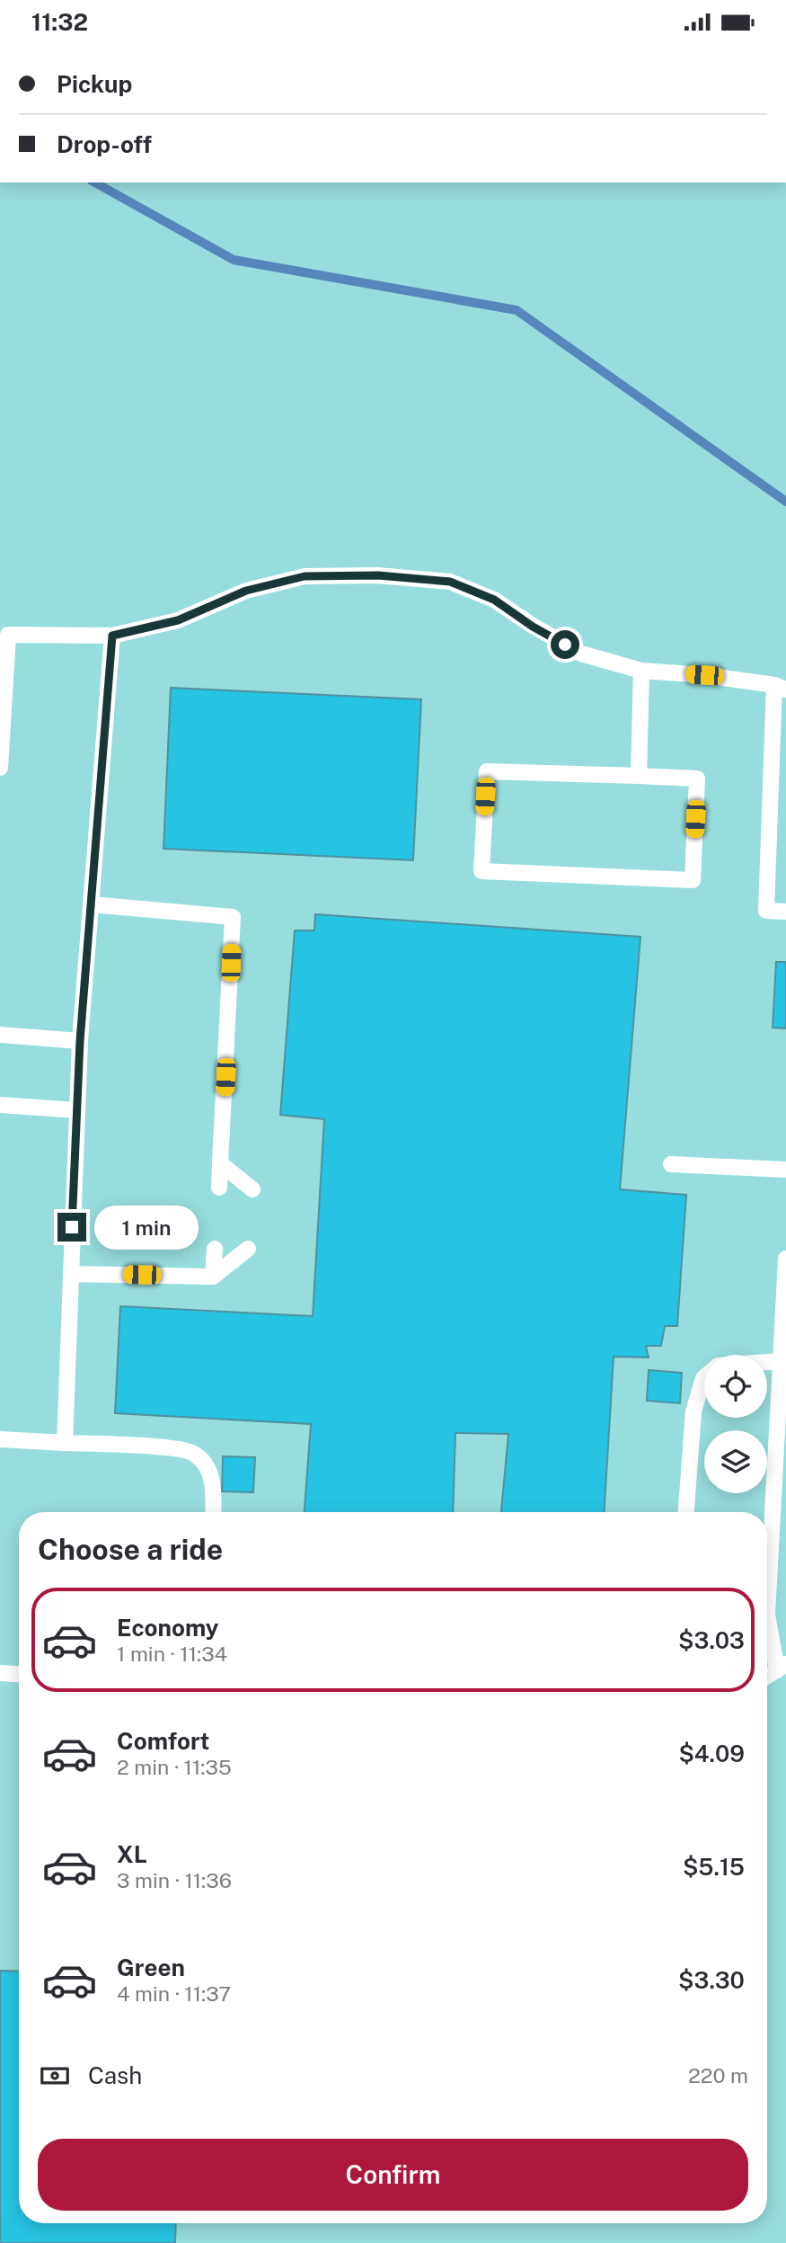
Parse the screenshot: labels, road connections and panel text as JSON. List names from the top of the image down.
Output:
{
  "page": {
    "status": "11:32",
    "banner": ["Pickup", "Drop-off"],
    "bubble": "1 min",
    "heading": "Choose a ride",
    "list": [
      {
        "name": "Economy",
        "note": "1 min · 11:34",
        "value": "$3.03"
      },
      {
        "name": "Comfort",
        "note": "2 min · 11:35",
        "value": "$4.09"
      },
      {
        "name": "XL",
        "note": "3 min · 11:36",
        "value": "$5.15"
      },
      {
        "name": "Green",
        "note": "4 min · 11:37",
        "value": "$3.30"
      }
    ],
    "pay": ["Cash", "220 m"],
    "buttons": "Confirm"
  }
}
